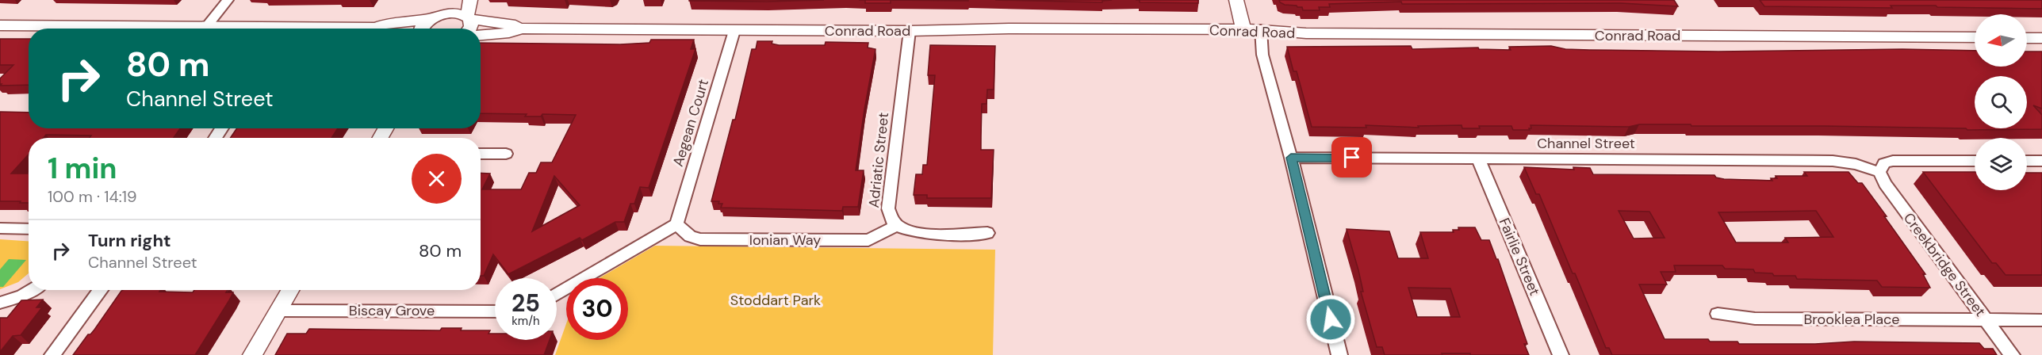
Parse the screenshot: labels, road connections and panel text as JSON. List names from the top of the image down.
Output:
{
  "streets": {
    "street": [
      "Conrad Road",
      "Aegean Court",
      "Channel Street",
      "Adriatic Street",
      "Ionian Way",
      "Fairlie Street",
      "Creekbridge Street",
      "Biscay Grove",
      "Brooklea Place"
    ]
  },
  "crossings": [
    ["Conrad Road", "Aegean Court"],
    ["Conrad Road", "Adriatic Street"],
    ["Aegean Court", "Ionian Way"],
    ["Channel Street", "Fairlie Street"],
    ["Channel Street", "Creekbridge Street"],
    ["Adriatic Street", "Ionian Way"],
    ["Creekbridge Street", "Brooklea Place"]
  ],
  "parks": ["Stoddart Park"],
  "north": "left",
  "page": {
    "turn": ["80 m", "Channel Street"],
    "heading": ["1 min", "100 m · 14:19"],
    "list": [
      {
        "name": "Turn right",
        "note": "Channel Street",
        "value": "80 m"
      }
    ],
    "speed": "25 km/h",
    "limit": "30"
  }
}
